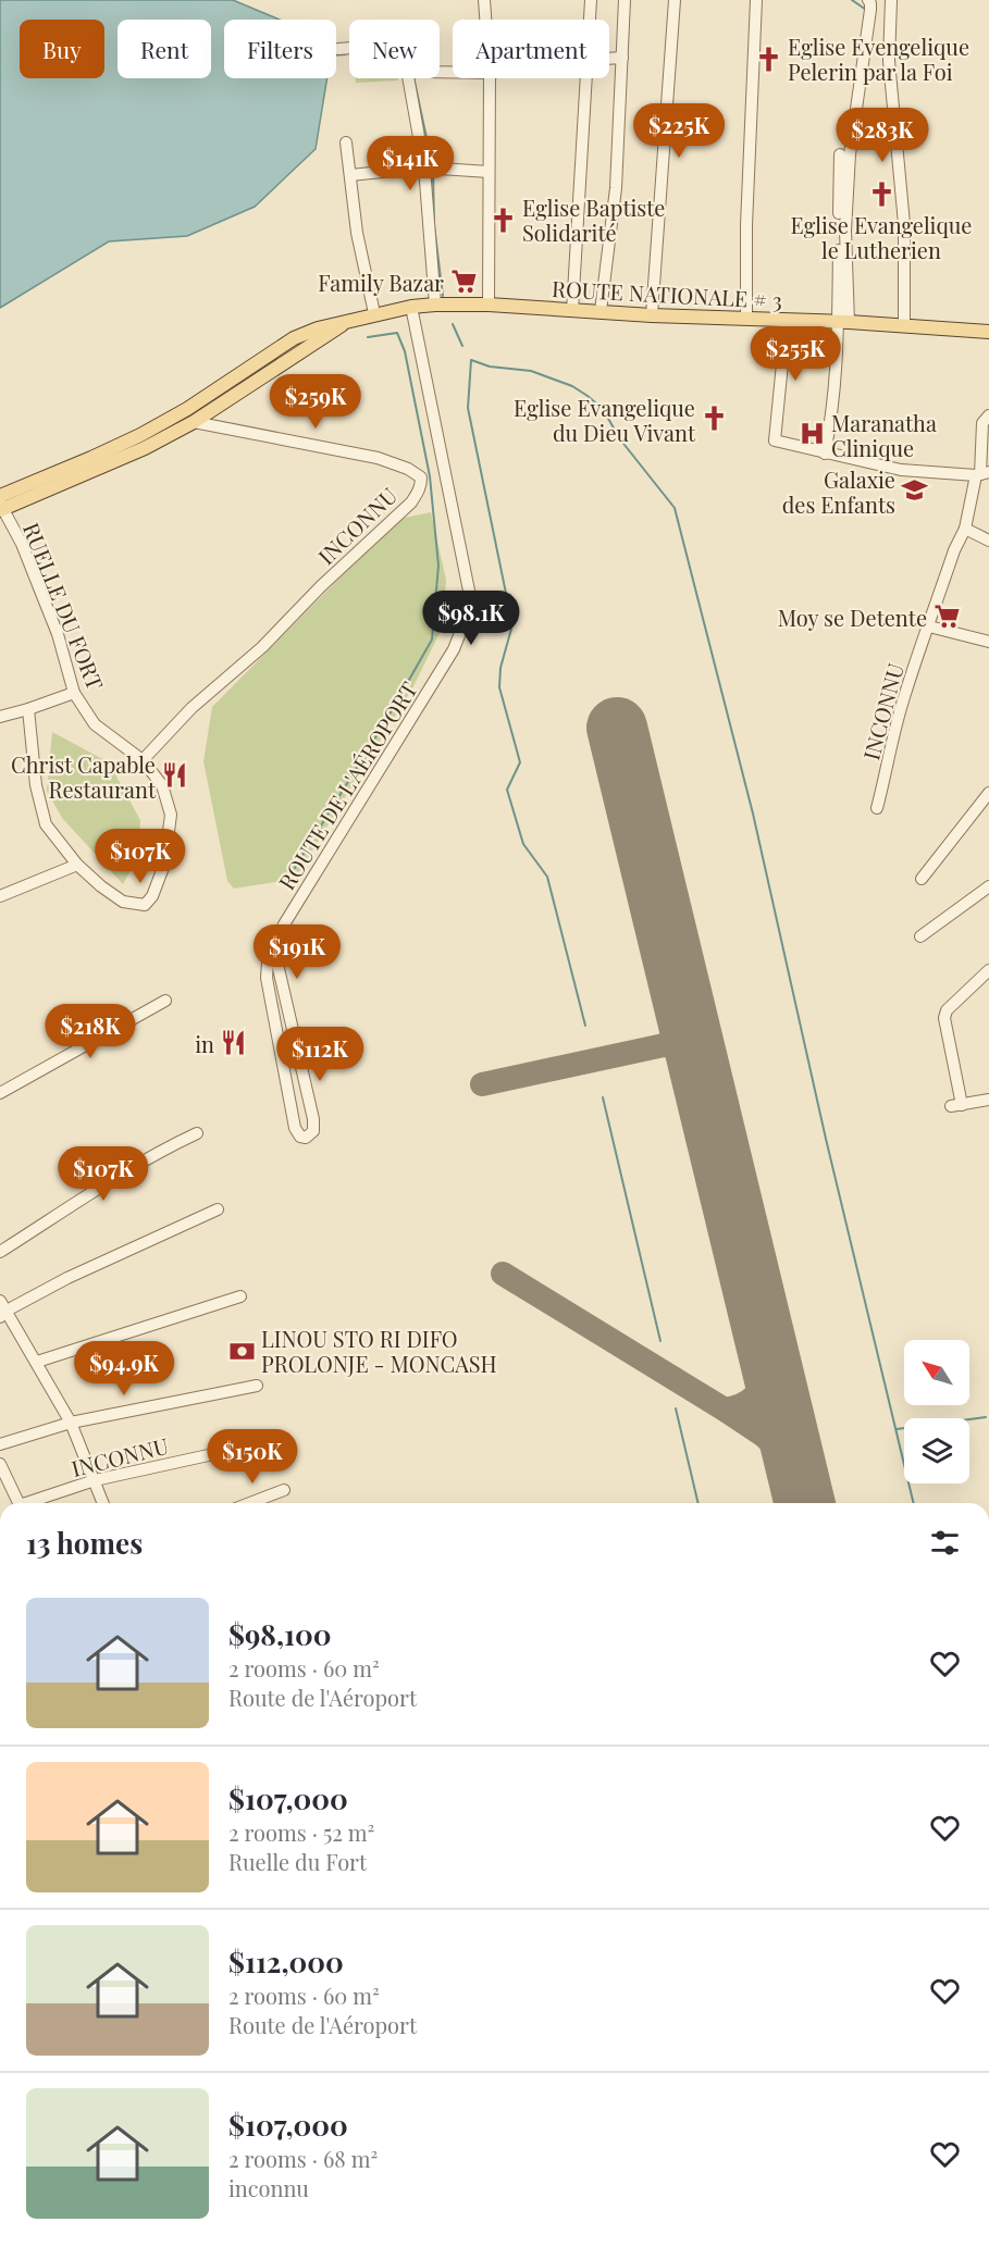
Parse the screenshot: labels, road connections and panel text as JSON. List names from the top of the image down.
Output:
{
  "streets": {
    "main road": ["ROUTE NATIONALE # 3"],
    "street": ["INCONNU", "RUELLE DU FORT", "ROUTE DE L'AÉROPORT"]
  },
  "crossings": [
    ["ROUTE NATIONALE # 3", "INCONNU"],
    ["ROUTE NATIONALE # 3", "RUELLE DU FORT"],
    ["ROUTE NATIONALE # 3", "ROUTE DE L'AÉROPORT"],
    ["INCONNU", "RUELLE DU FORT"]
  ],
  "places": {
    "church": [
      "Eglise Evengelique Pelerin par la Foi",
      "Eglise Evangelique le Lutherien",
      "Eglise Baptiste Solidarité",
      "Eglise Evangelique du Dieu Vivant"
    ],
    "supermarket": ["Family Bazar", "Moy se Detente"],
    "hospital": ["Maranatha Clinique"],
    "school or university": ["Galaxie des Enfants"],
    "restaurant": ["Christ Capable Restaurant", "in"],
    "bank": ["LINOU STO RI DIFO PROLONJE - MONCASH"]
  },
  "north": "top left",
  "page": {
    "chip": [
      "Buy",
      "Rent",
      "Filters",
      "New",
      "Apartment"
    ],
    "price": [
      "$225K",
      "$283K",
      "$141K",
      "$255K",
      "$259K",
      "$98.1K",
      "$107K",
      "$191K",
      "$218K",
      "$112K",
      "$107K",
      "$94.9K",
      "$150K"
    ],
    "heading": "13 homes",
    "list": [
      {
        "name": "$98,100",
        "note": "2 rooms · 60 m² · Route de l'Aéroport"
      },
      {
        "name": "$107,000",
        "note": "2 rooms · 52 m² · Ruelle du Fort"
      },
      {
        "name": "$112,000",
        "note": "2 rooms · 60 m² · Route de l'Aéroport"
      },
      {
        "name": "$107,000",
        "note": "2 rooms · 68 m² · inconnu"
      }
    ]
  }
}
